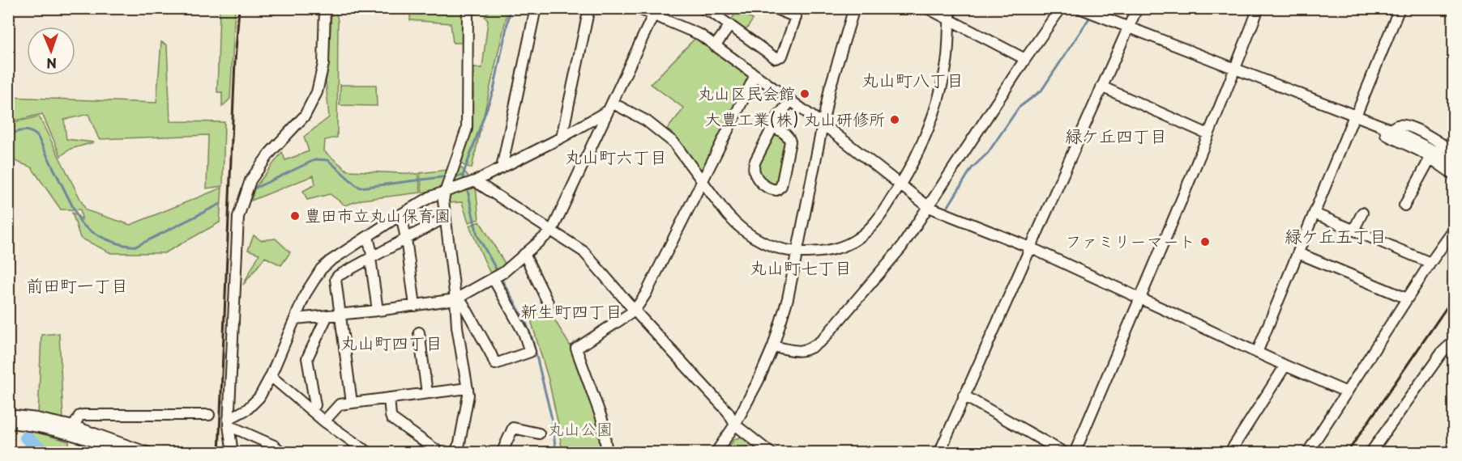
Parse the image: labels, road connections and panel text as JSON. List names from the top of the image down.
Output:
{
  "districts": [
    "丸山町八丁目",
    "緑ケ丘四丁目",
    "丸山町六丁目",
    "緑ケ丘五丁目",
    "丸山町七丁目",
    "前田町一丁目",
    "新生町四丁目",
    "丸山町四丁目"
  ],
  "parks": ["丸山公園"],
  "places": [
    "丸山区民会館",
    "大豊工業(株) 丸山研修所",
    "豊田市立丸山保育園",
    "ファミリーマート"
  ],
  "north": "bottom"
}
